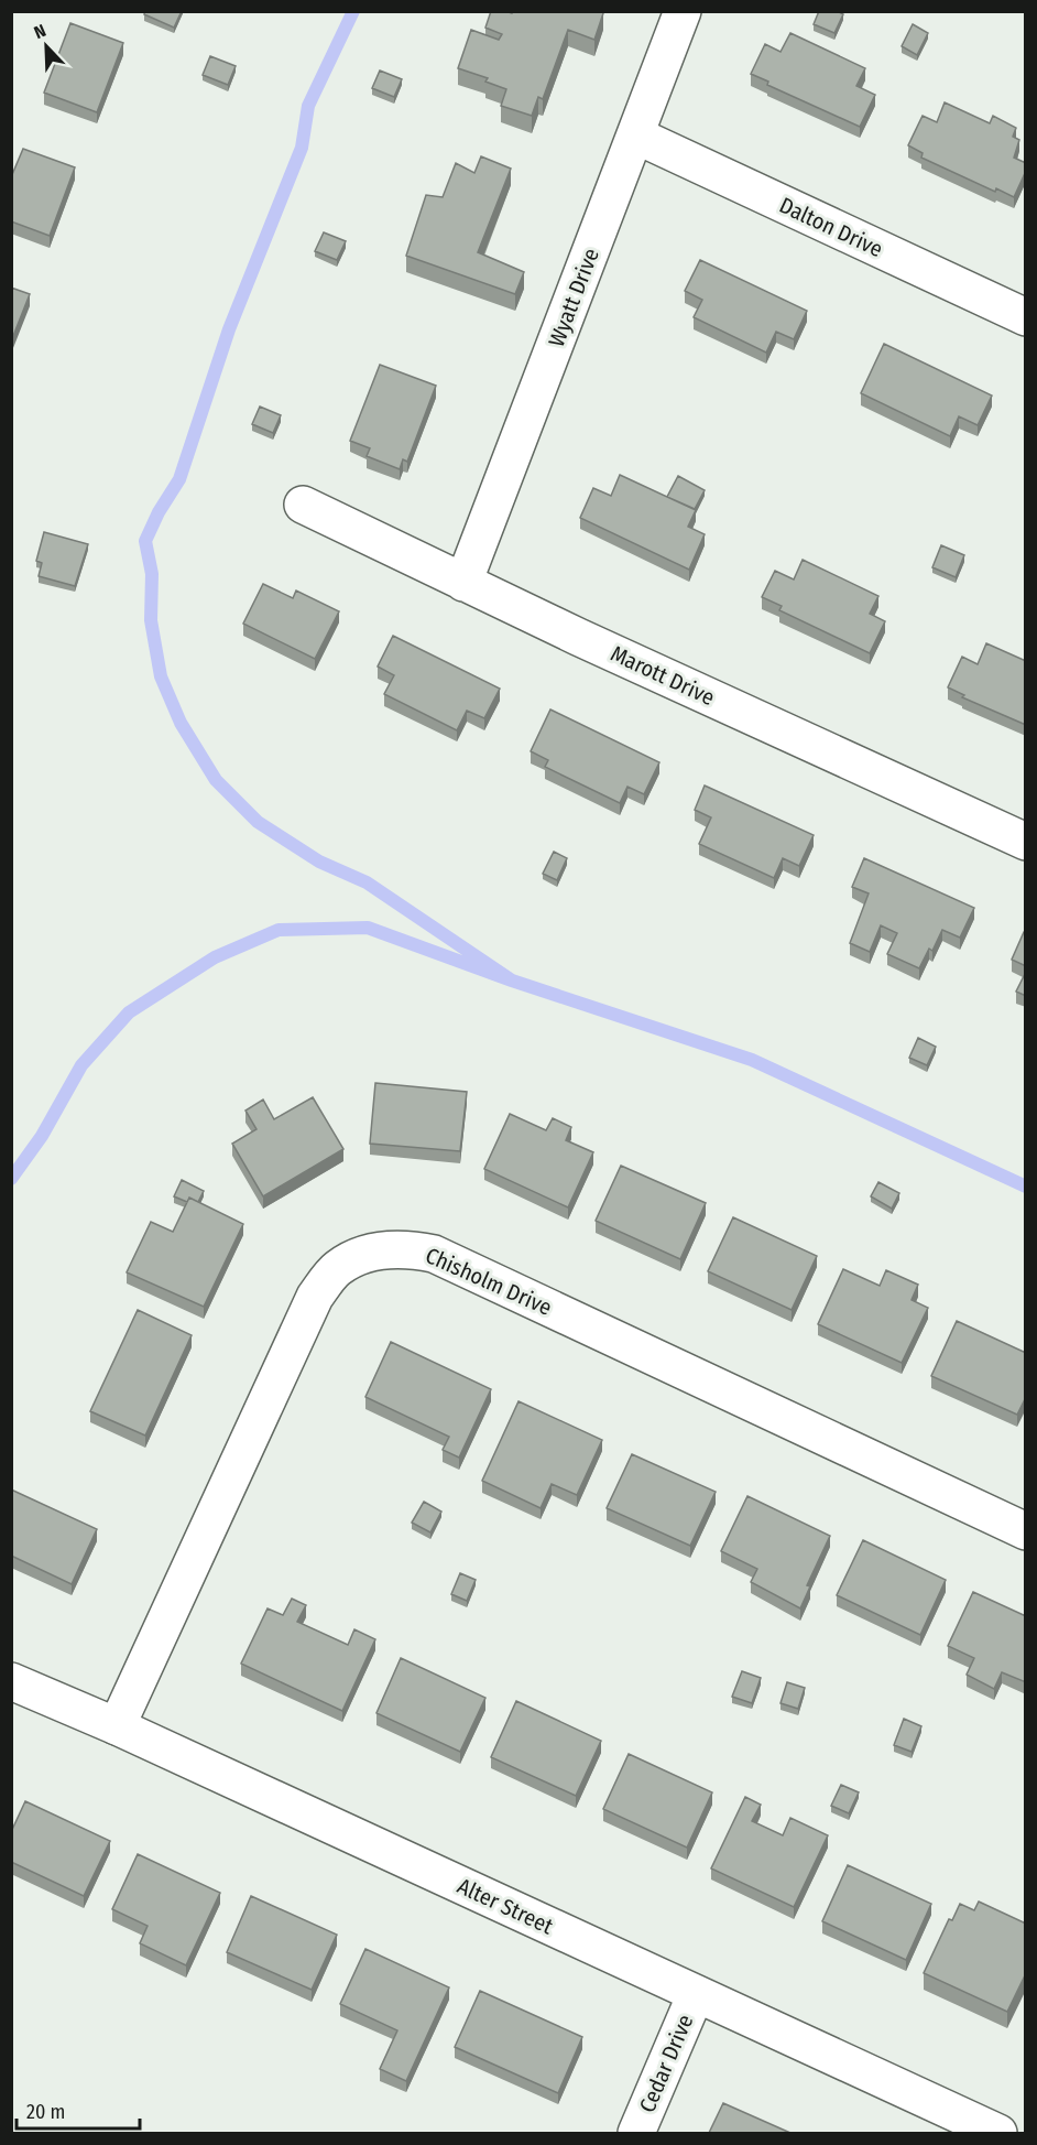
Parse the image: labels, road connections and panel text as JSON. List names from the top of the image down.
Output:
{
  "streets": {
    "street": [
      "Dalton Drive",
      "Wyatt Drive",
      "Marott Drive",
      "Chisholm Drive",
      "Alter Street",
      "Cedar Drive"
    ]
  },
  "crossings": [
    ["Dalton Drive", "Wyatt Drive"],
    ["Wyatt Drive", "Marott Drive"],
    ["Chisholm Drive", "Alter Street"],
    ["Alter Street", "Cedar Drive"]
  ],
  "scale_bar": "20 m",
  "north": "top left"
}
